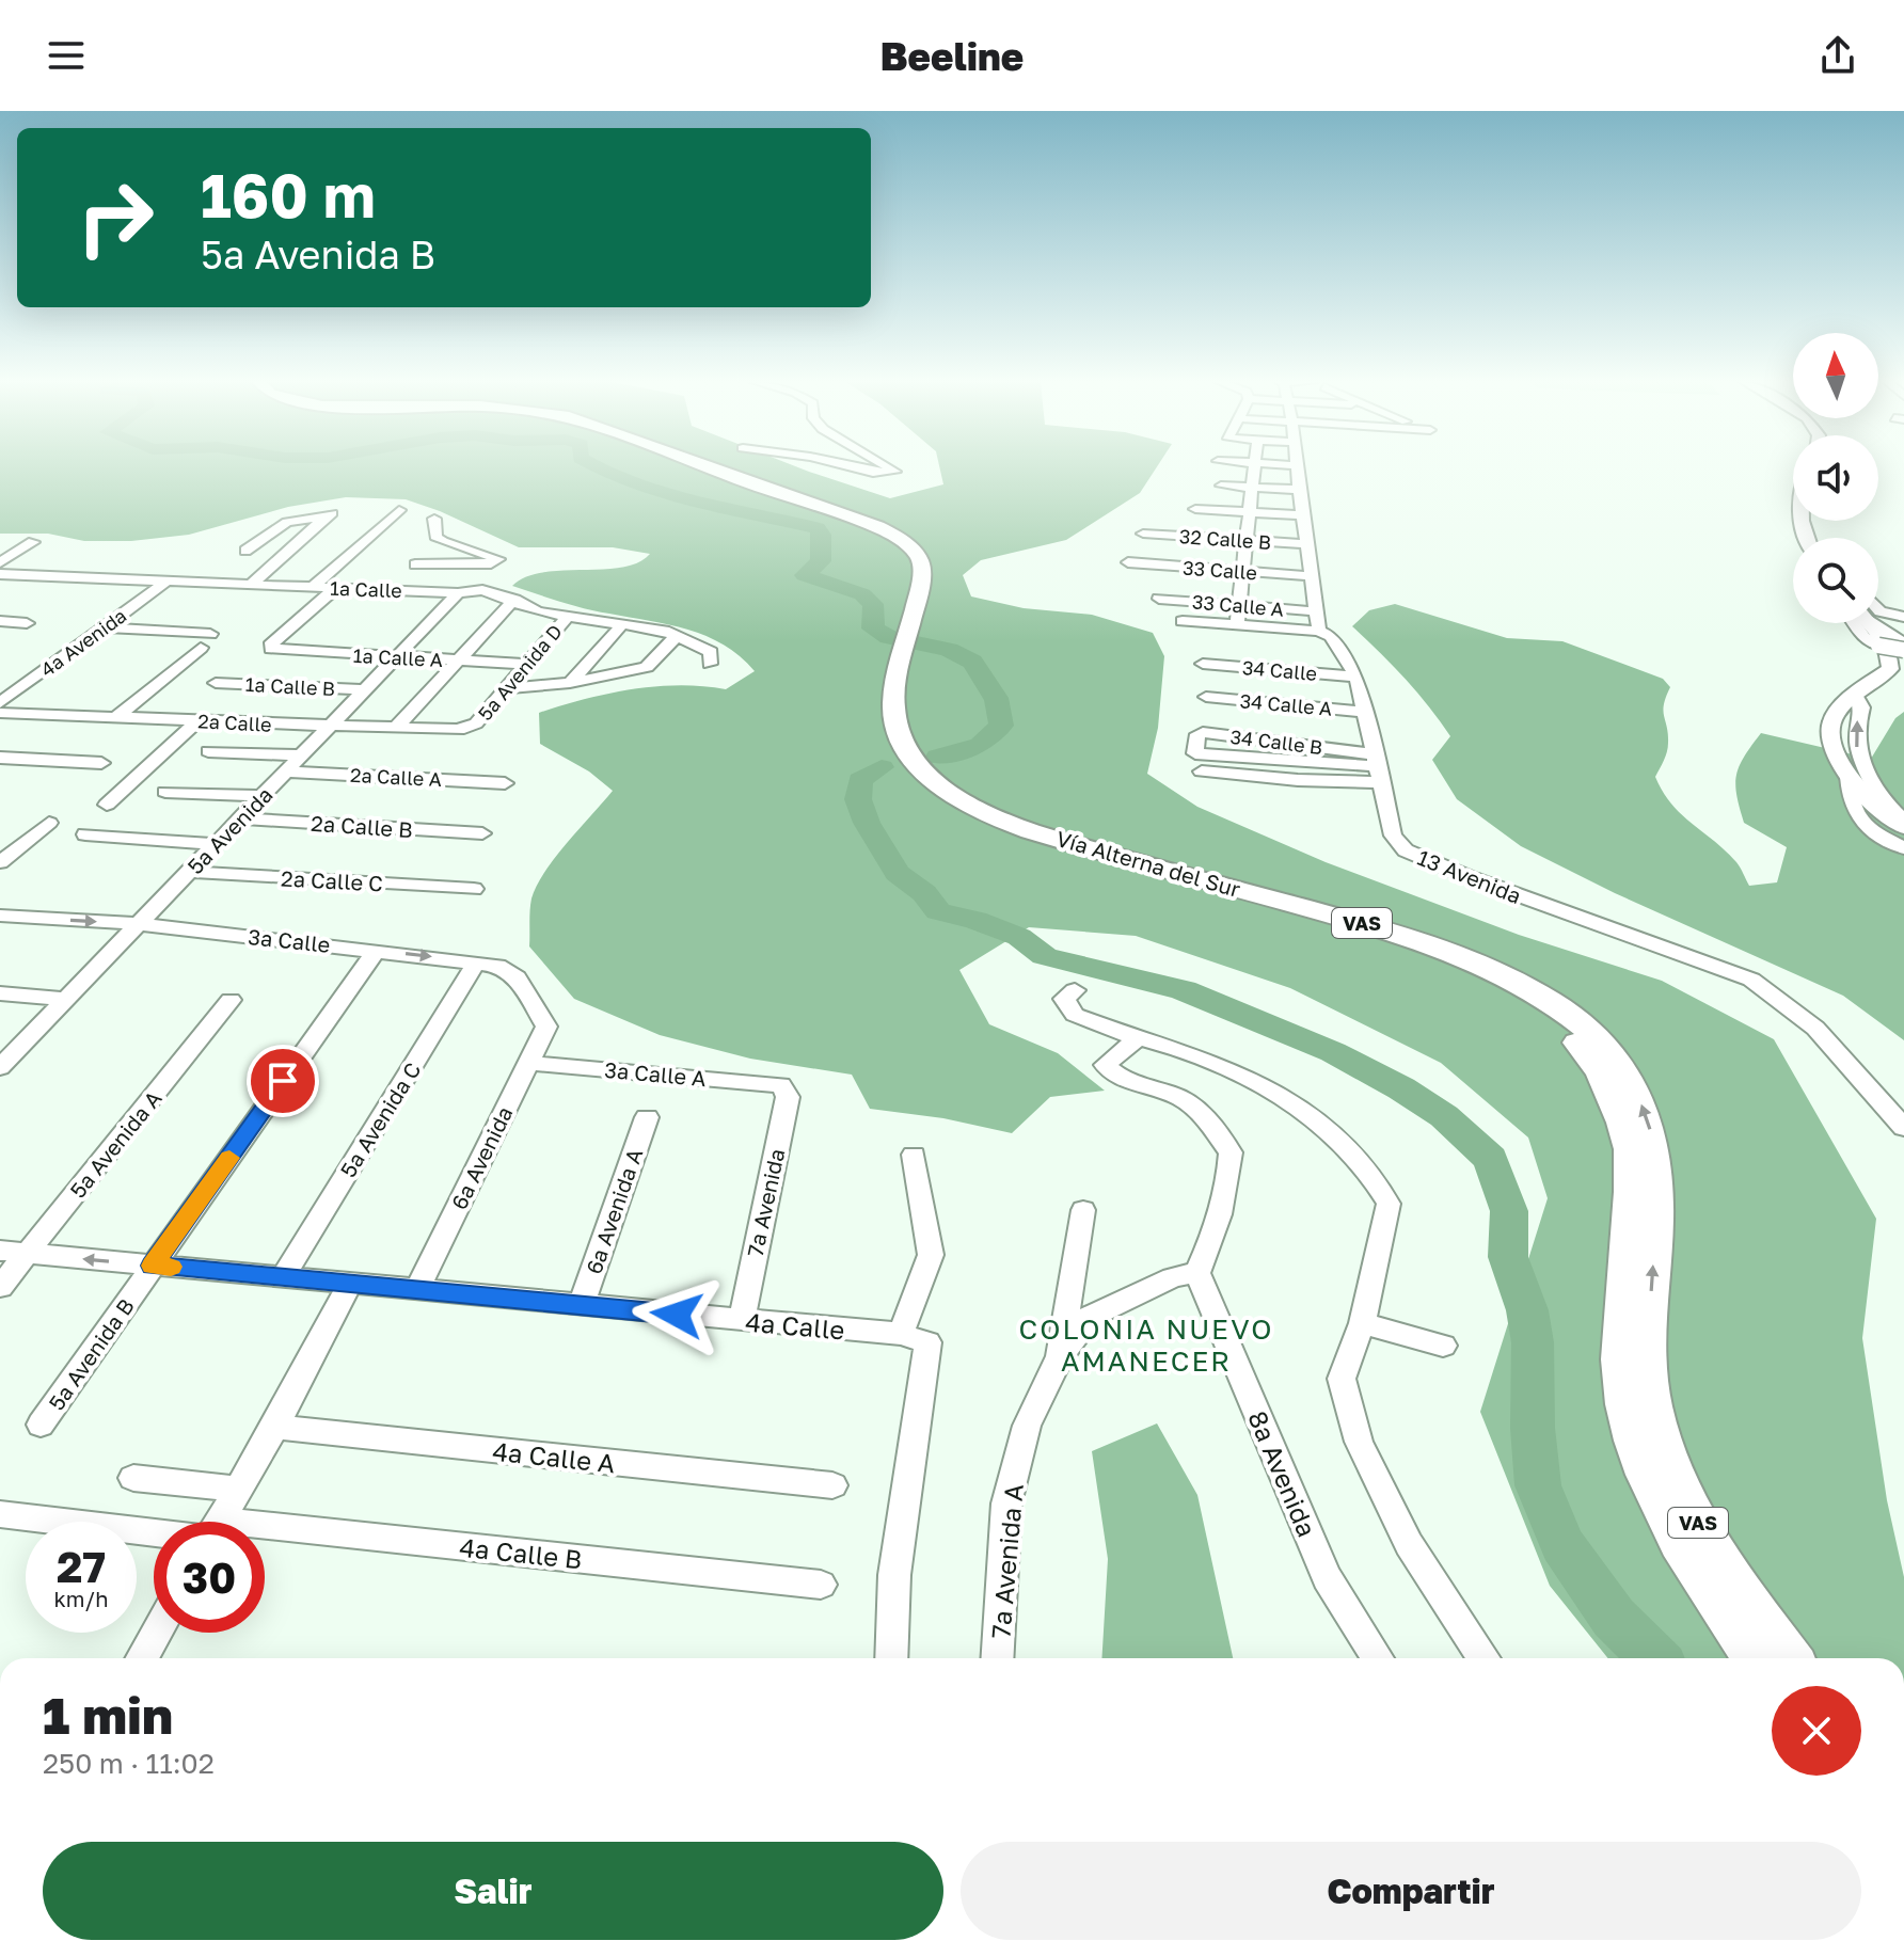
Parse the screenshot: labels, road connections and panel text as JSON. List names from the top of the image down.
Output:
{
  "streets": {
    "highway": ["Vía Alterna del Sur", "VAS"],
    "street": [
      "32 Calle B",
      "33 Calle",
      "1a Calle",
      "33 Calle A",
      "4a Avenida",
      "1a Calle A",
      "34 Calle",
      "5a Avenida D",
      "1a Calle B",
      "34 Calle A",
      "2a Calle",
      "2a Calle A",
      "2a Calle B",
      "5a Avenida",
      "13 Avenida",
      "2a Calle C",
      "3a Calle",
      "3a Calle A",
      "5a Avenida C",
      "5a Avenida A",
      "6a Avenida",
      "7a Avenida",
      "6a Avenida A",
      "4a Calle",
      "5a Avenida B",
      "4a Calle A",
      "8a Avenida",
      "4a Calle B",
      "7a Avenida A"
    ]
  },
  "crossings": [
    ["1a Calle", "4a Avenida"],
    ["1a Calle", "1a Calle A"],
    ["1a Calle", "5a Avenida D"],
    ["1a Calle", "5a Avenida"],
    ["1a Calle A", "5a Avenida D"],
    ["1a Calle A", "5a Avenida"],
    ["34 Calle", "13 Avenida"],
    ["5a Avenida D", "2a Calle"],
    ["1a Calle B", "5a Avenida"],
    ["34 Calle A", "13 Avenida"],
    ["2a Calle", "5a Avenida"],
    ["2a Calle A", "5a Avenida"],
    ["2a Calle B", "5a Avenida"],
    ["5a Avenida", "2a Calle C"],
    ["5a Avenida", "3a Calle"],
    ["3a Calle", "5a Avenida C"],
    ["3a Calle", "6a Avenida"],
    ["3a Calle", "5a Avenida B"],
    ["3a Calle A", "6a Avenida"],
    ["3a Calle A", "7a Avenida"],
    ["5a Avenida C", "4a Calle"],
    ["5a Avenida A", "4a Calle"],
    ["6a Avenida", "4a Calle"],
    ["7a Avenida", "4a Calle"],
    ["6a Avenida A", "4a Calle"],
    ["4a Calle", "5a Avenida B"]
  ],
  "districts": ["COLONIA NUEVO AMANECER"],
  "north": "top",
  "page": {
    "header": "Beeline",
    "turn": ["160 m", "5a Avenida B"],
    "speed": "27 km/h",
    "limit": "30",
    "heading": ["1 min", "250 m · 11:02"],
    "buttons": ["Salir", "Compartir"]
  }
}
